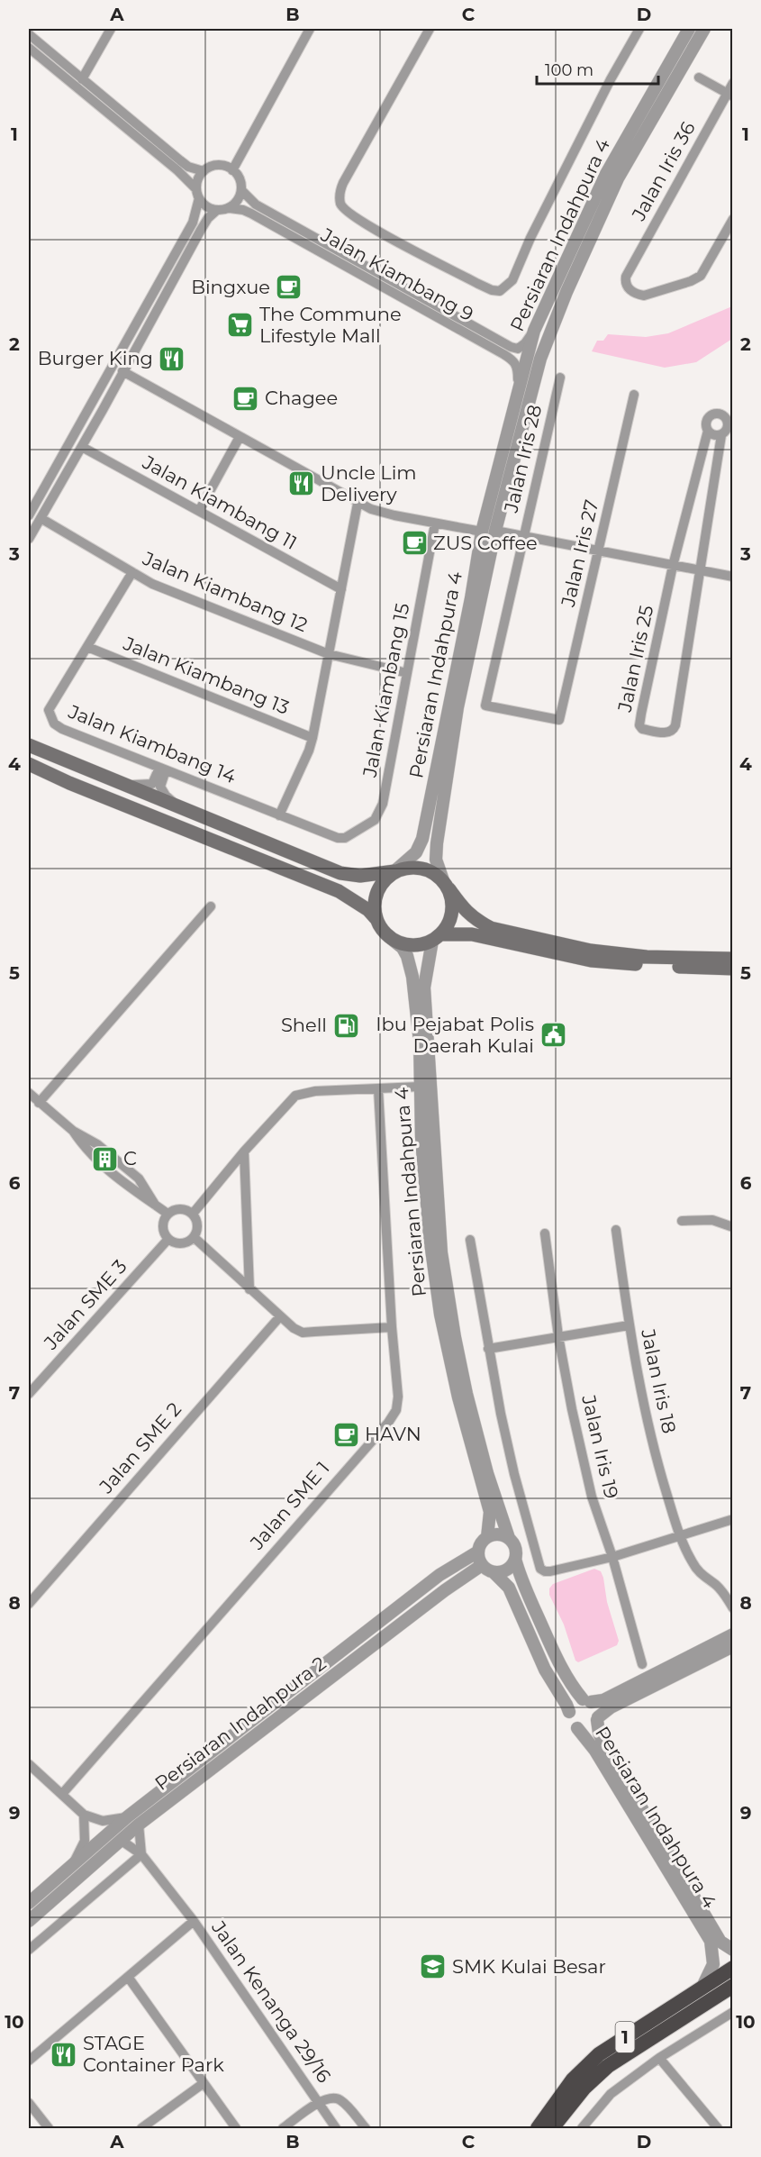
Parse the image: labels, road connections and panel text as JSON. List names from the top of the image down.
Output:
{
  "streets": {
    "highway": ["1"],
    "street": [
      "Jalan Iris 36",
      "Persiaran Indahpura 4",
      "Jalan Kiambang 9",
      "Jalan Iris 28",
      "Jalan Kiambang 11",
      "Jalan Iris 27",
      "Jalan Kiambang 12",
      "Jalan Iris 25",
      "Jalan Kiambang 13",
      "Jalan Kiambang 15",
      "Jalan Kiambang 14",
      "Jalan SME 3",
      "Jalan Iris 18",
      "Jalan Iris 19",
      "Jalan SME 2",
      "Jalan SME 1",
      "Persiaran Indahpura 2",
      "Jalan Kenanga 29/16"
    ]
  },
  "crossings": [
    ["Persiaran Indahpura 4", "Jalan Kiambang 9"],
    ["Persiaran Indahpura 4", "Persiaran Indahpura 2"],
    ["Persiaran Indahpura 4", "1"],
    ["Jalan Iris 28", "Jalan Iris 27"],
    ["Jalan Kiambang 12", "Jalan Kiambang 15"],
    ["Jalan Kiambang 12", "Jalan Kiambang 14"],
    ["Jalan Kiambang 13", "Jalan Kiambang 14"],
    ["Jalan Kiambang 15", "Jalan Kiambang 14"],
    ["Persiaran Indahpura 2", "Jalan Kenanga 29/16"]
  ],
  "places": {
    "cafe": [
      "Bingxue",
      "Chagee",
      "ZUS Coffee",
      "HAVN"
    ],
    "supermarket": ["The Commune Lifestyle Mall"],
    "restaurant": ["Burger King", "Uncle Lim Delivery", "STAGE Container Park"],
    "fuel station": ["Shell"],
    "public building": ["Ibu Pejabat Polis Daerah Kulai"],
    "building": ["C"],
    "school or university": ["SMK Kulai Besar"]
  },
  "scale_bar": "100 m",
  "grid": {
    "columns": [
      "A",
      "B",
      "C",
      "D"
    ],
    "rows": [
      "1",
      "2",
      "3",
      "4",
      "5",
      "6",
      "7",
      "8",
      "9",
      "10"
    ]
  }
}
